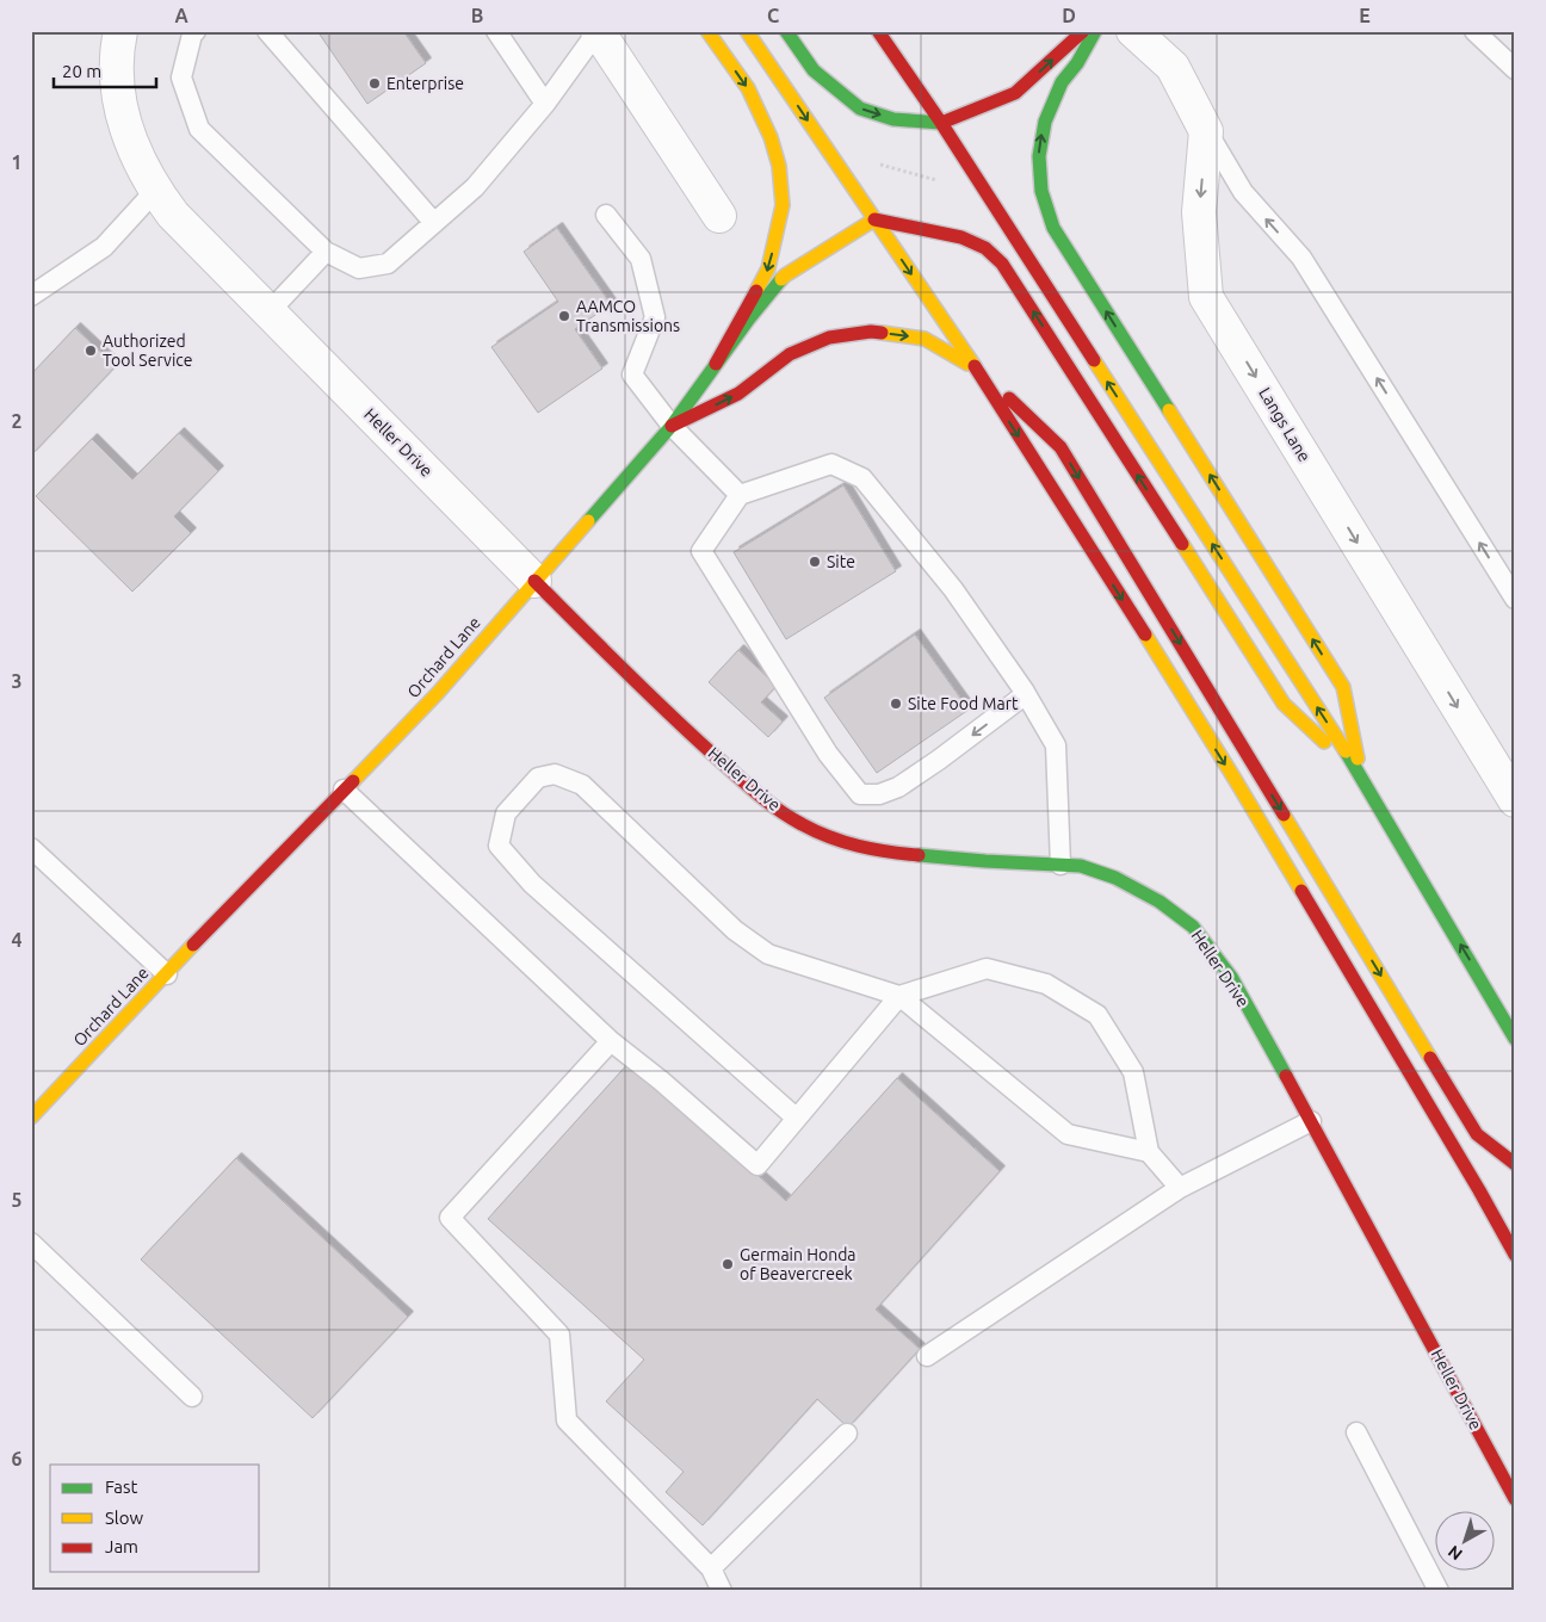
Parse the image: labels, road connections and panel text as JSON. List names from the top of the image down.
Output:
{
  "streets": {
    "main road": ["Heller Drive", "Orchard Lane"],
    "street": ["Langs Lane"]
  },
  "crossings": [
    ["Heller Drive", "Orchard Lane"]
  ],
  "one_way": ["Langs Lane"],
  "places": [
    "Enterprise",
    "AAMCO Transmissions",
    "Authorized Tool Service",
    "Site",
    "Site Food Mart",
    "Germain Honda of Beavercreek"
  ],
  "legend": ["Fast", "Slow", "Jam"],
  "scale_bar": "20 m",
  "north": "bottom left",
  "grid": {
    "columns": [
      "A",
      "B",
      "C",
      "D",
      "E"
    ],
    "rows": [
      "1",
      "2",
      "3",
      "4",
      "5",
      "6"
    ]
  }
}
